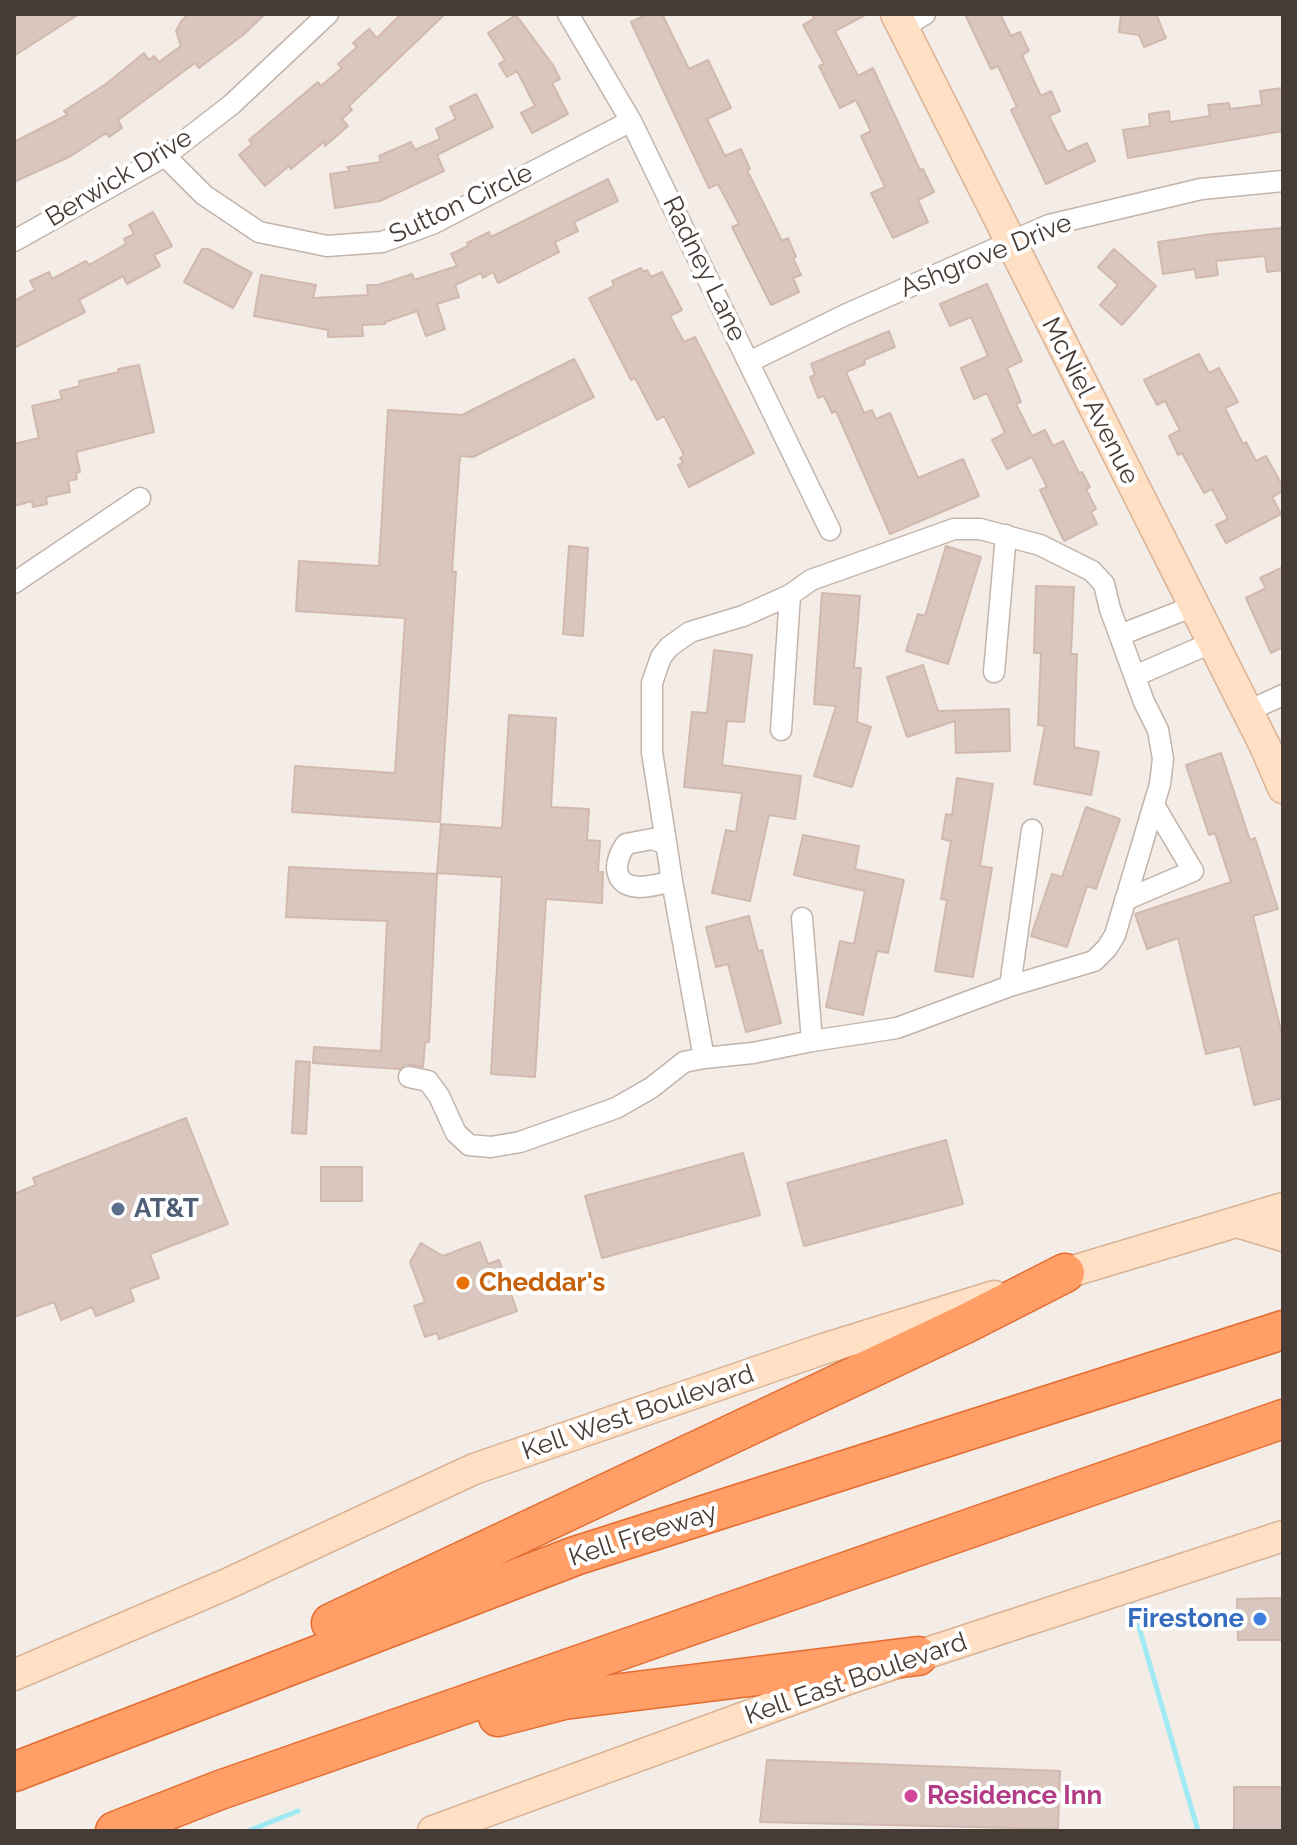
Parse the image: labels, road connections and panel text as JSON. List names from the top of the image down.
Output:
{
  "streets": {
    "highway": ["Kell Freeway"],
    "main road": ["McNiel Avenue", "Kell West Boulevard", "Kell East Boulevard"],
    "street": [
      "Berwick Drive",
      "Sutton Circle",
      "Ashgrove Drive",
      "Radney Lane"
    ]
  },
  "crossings": [
    ["Berwick Drive", "Sutton Circle"],
    ["Sutton Circle", "Radney Lane"],
    ["Ashgrove Drive", "Radney Lane"],
    ["Ashgrove Drive", "McNiel Avenue"]
  ],
  "places": [
    "AT&T",
    "Cheddar's",
    "Firestone",
    "Residence Inn"
  ]
}
